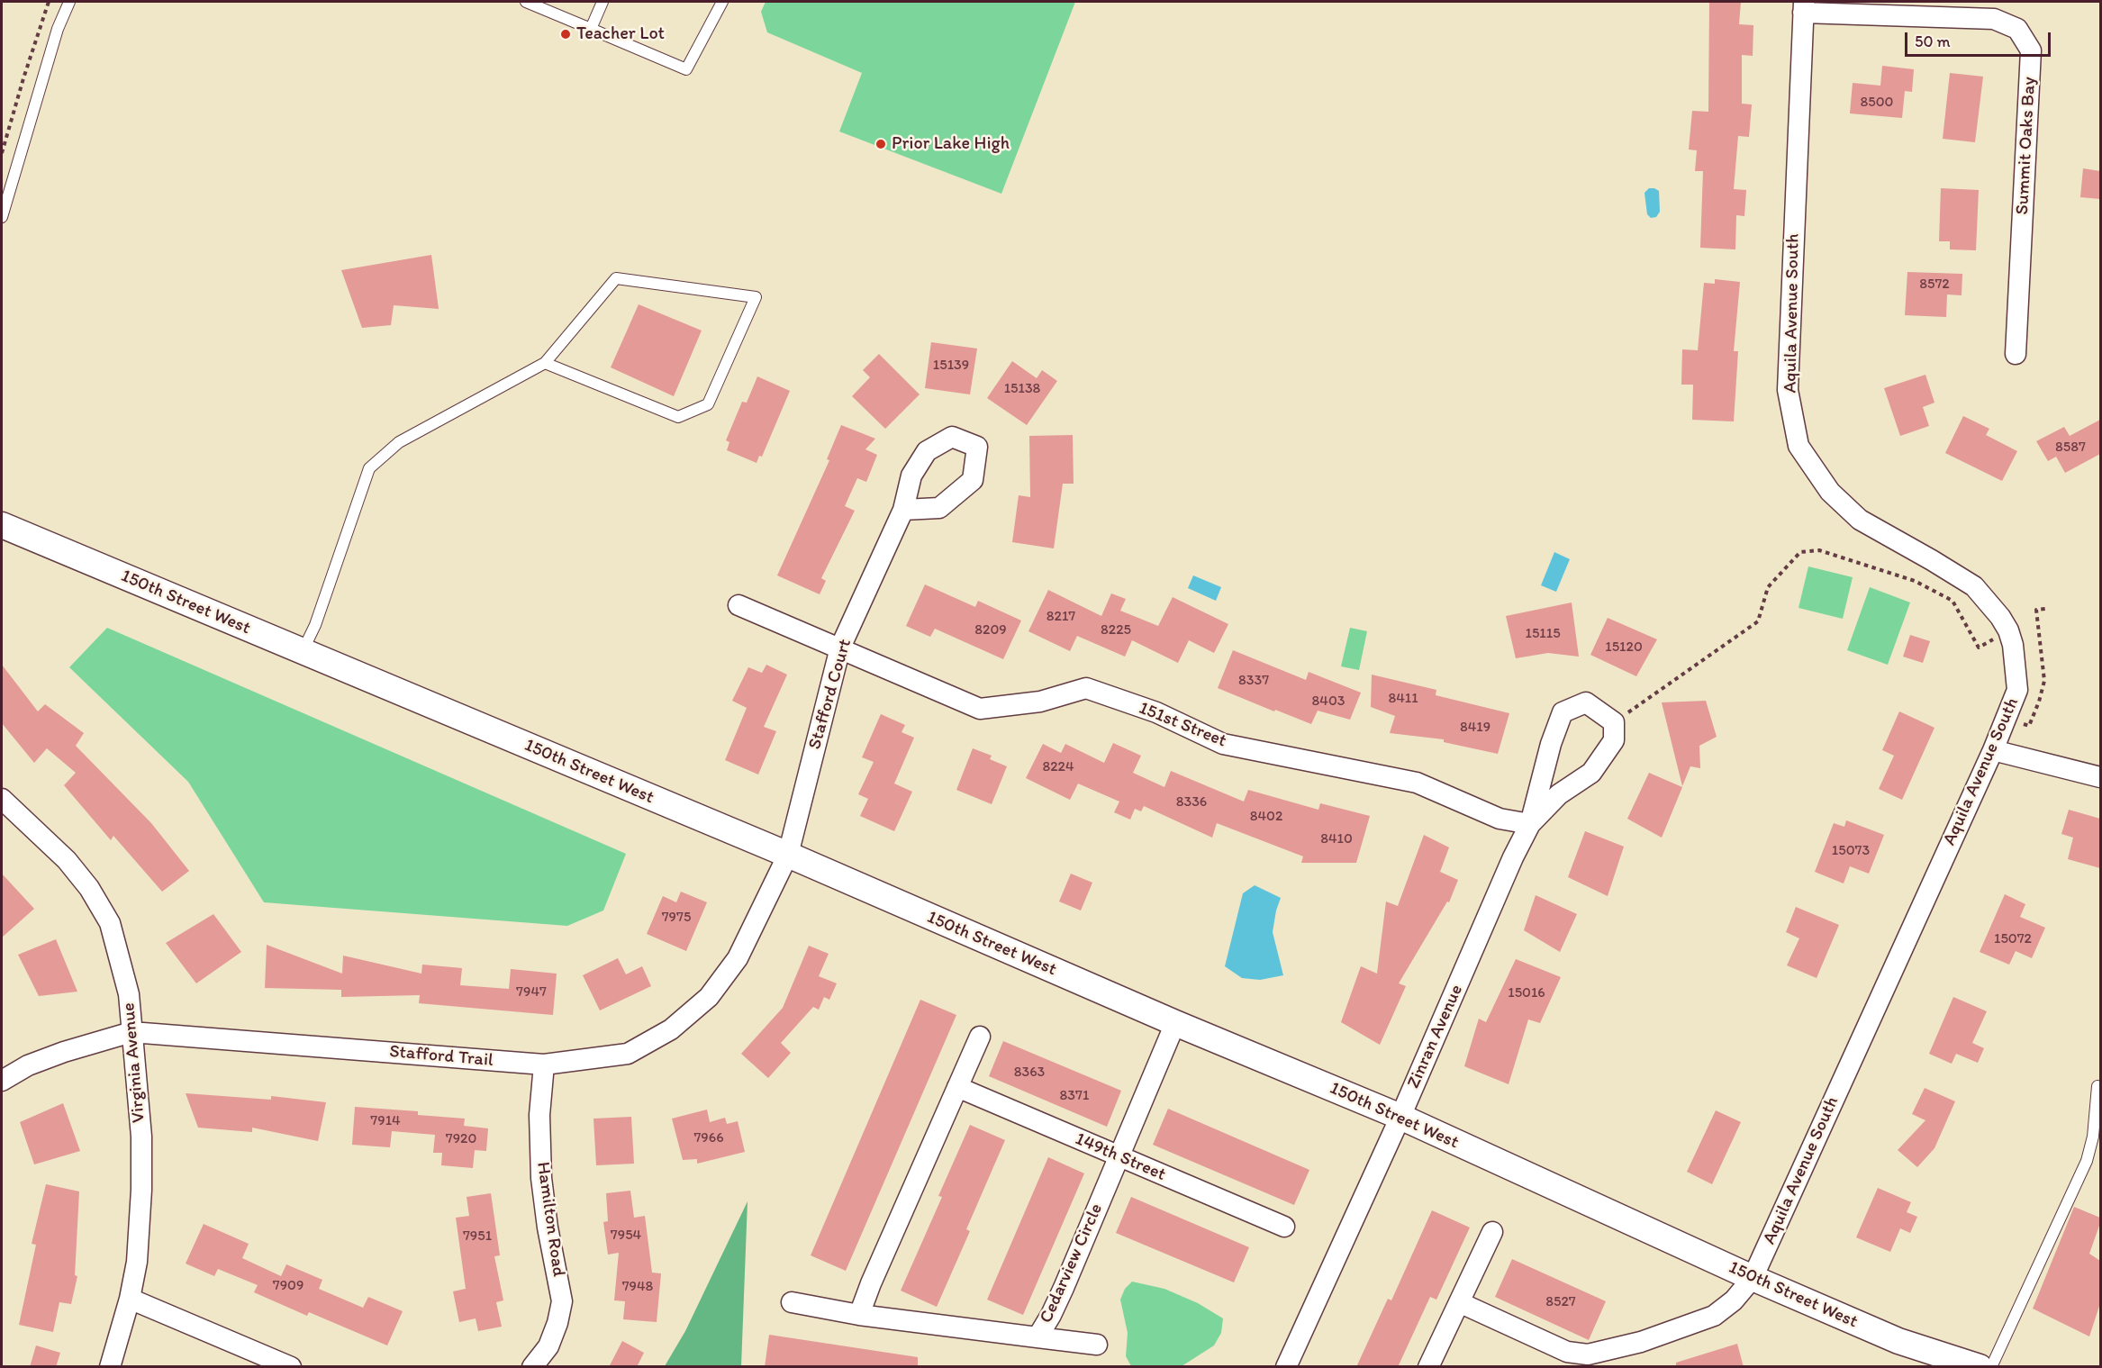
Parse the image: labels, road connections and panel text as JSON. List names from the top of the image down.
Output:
{
  "streets": {
    "street": [
      "Summit Oaks Bay",
      "Aquila Avenue South",
      "150th Street West",
      "Stafford Court",
      "151st Street",
      "Zinran Avenue",
      "Stafford Trail",
      "Virginia Avenue",
      "149th Street",
      "Hamilton Road",
      "Cedarview Circle"
    ]
  },
  "crossings": [
    ["Summit Oaks Bay", "Aquila Avenue South"],
    ["Aquila Avenue South", "150th Street West"],
    ["150th Street West", "Stafford Court"],
    ["150th Street West", "Zinran Avenue"],
    ["150th Street West", "Stafford Trail"],
    ["150th Street West", "Cedarview Circle"],
    ["Stafford Court", "151st Street"],
    ["Stafford Court", "Stafford Trail"],
    ["151st Street", "Zinran Avenue"],
    ["Stafford Trail", "Virginia Avenue"],
    ["Stafford Trail", "Hamilton Road"],
    ["149th Street", "Cedarview Circle"]
  ],
  "places": ["Teacher Lot", "Prior Lake High"],
  "house_numbers": [
    "8500",
    "8572",
    "15139",
    "15138",
    "8587",
    "8217",
    "8209",
    "8225",
    "15115",
    "15120",
    "8337",
    "8411",
    "8403",
    "8419",
    "8224",
    "8336",
    "8402",
    "8410",
    "15073",
    "7975",
    "15072",
    "7947",
    "15016",
    "8363",
    "8371",
    "7914",
    "7966",
    "7920",
    "7954",
    "7951",
    "7909",
    "7948",
    "8527"
  ],
  "scale_bar": "50 m"
}
